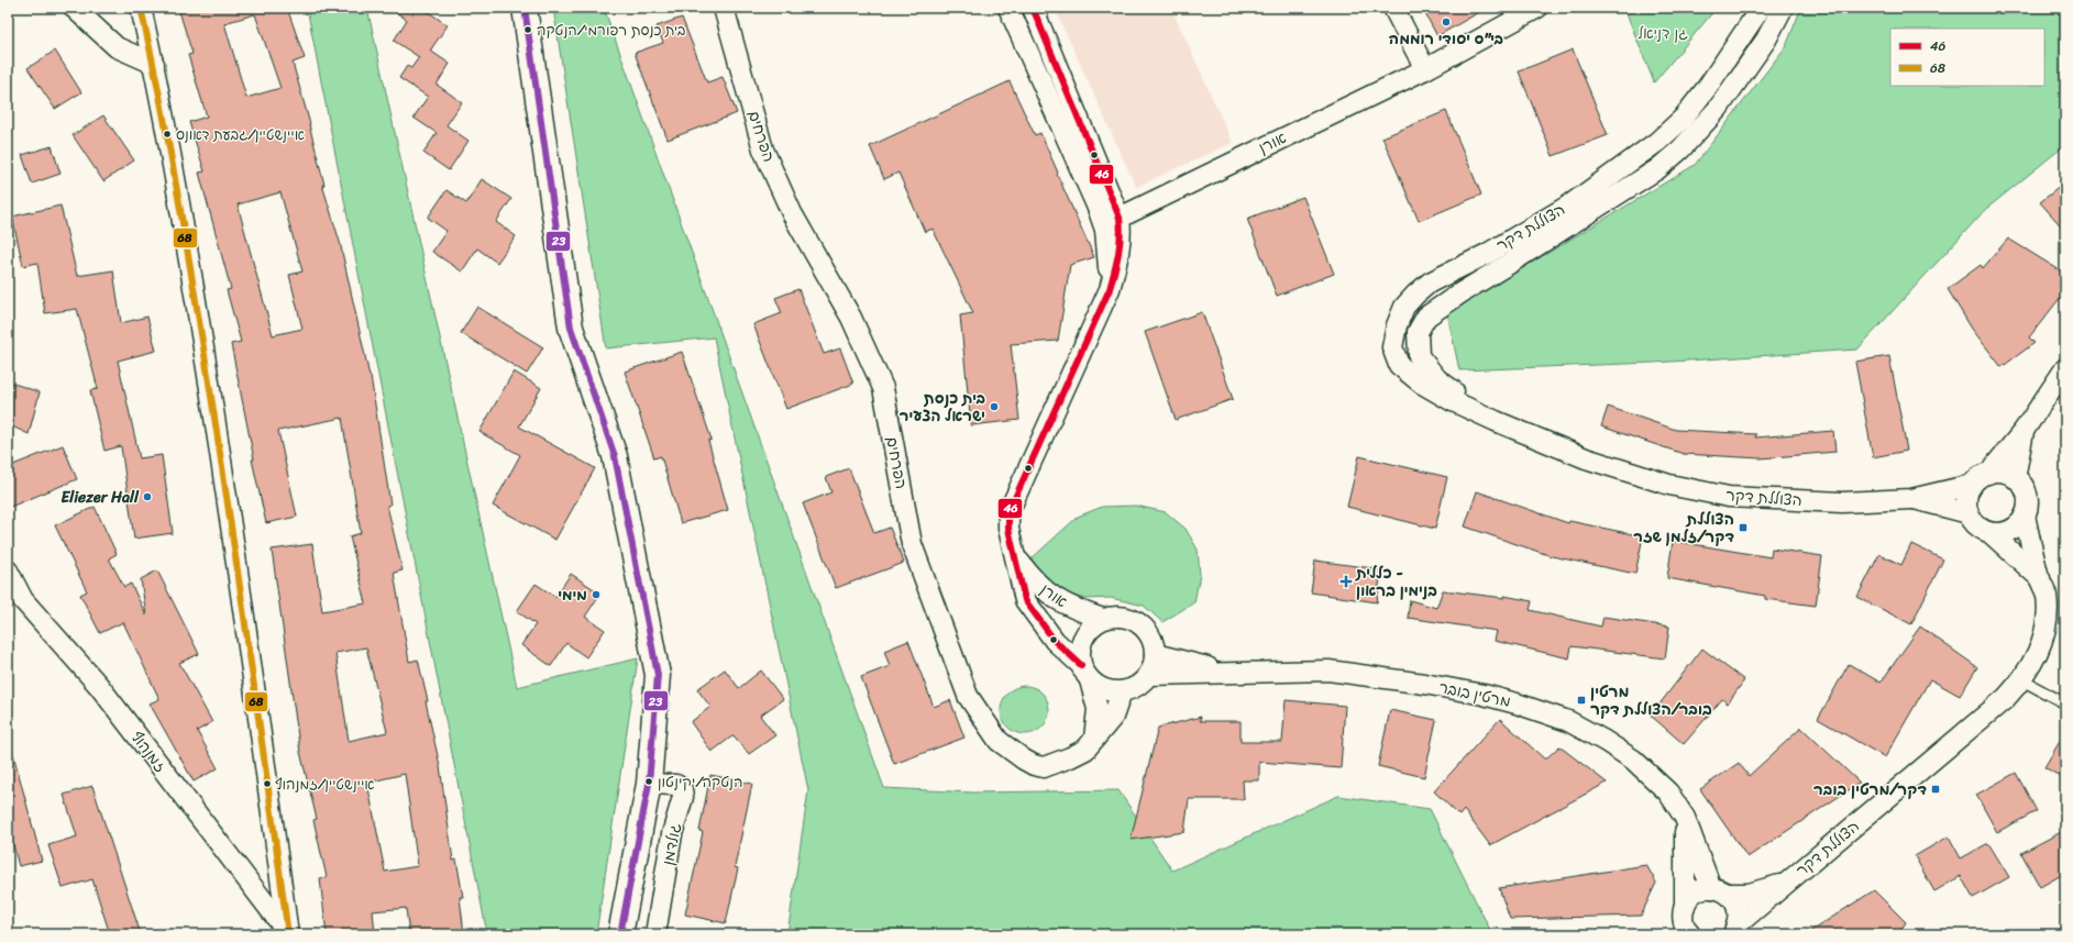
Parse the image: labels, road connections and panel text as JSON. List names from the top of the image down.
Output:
{
  "streets": {
    "street": [
      "הפרחים",
      "אורן",
      "הצוללת דקר",
      "מרטין בובר",
      "זמנהוף",
      "גולדמן"
    ]
  },
  "crossings": [
    ["הפרחים", "אורן"],
    ["הפרחים", "מרטין בובר"],
    ["אורן", "מרטין בובר"],
    ["הצוללת דקר", "מרטין בובר"]
  ],
  "parks": ["גן דניאל"],
  "places": {
    "other": [
      "בי\"ס יסודי רוממה",
      "בית כנסת רפורמי/הנטקה",
      "איינשטיין/גבעת דאונס",
      "בית כנסת ישראל הצעיר",
      "Eliezer Hall",
      "מימי",
      "הנטקה/יקינטון",
      "איינשטיין/זמנהוף"
    ],
    "transit": ["הצוללת דקר/זלמן שזר", "מרטין בובר/הצוללת דקר", "דקר/מרטין בובר"],
    "health": ["כללית - בנימין בראון"]
  },
  "lines": ["transit line 46", "transit line 68", "transit line 23"],
  "legend": ["46", "68"]
}
